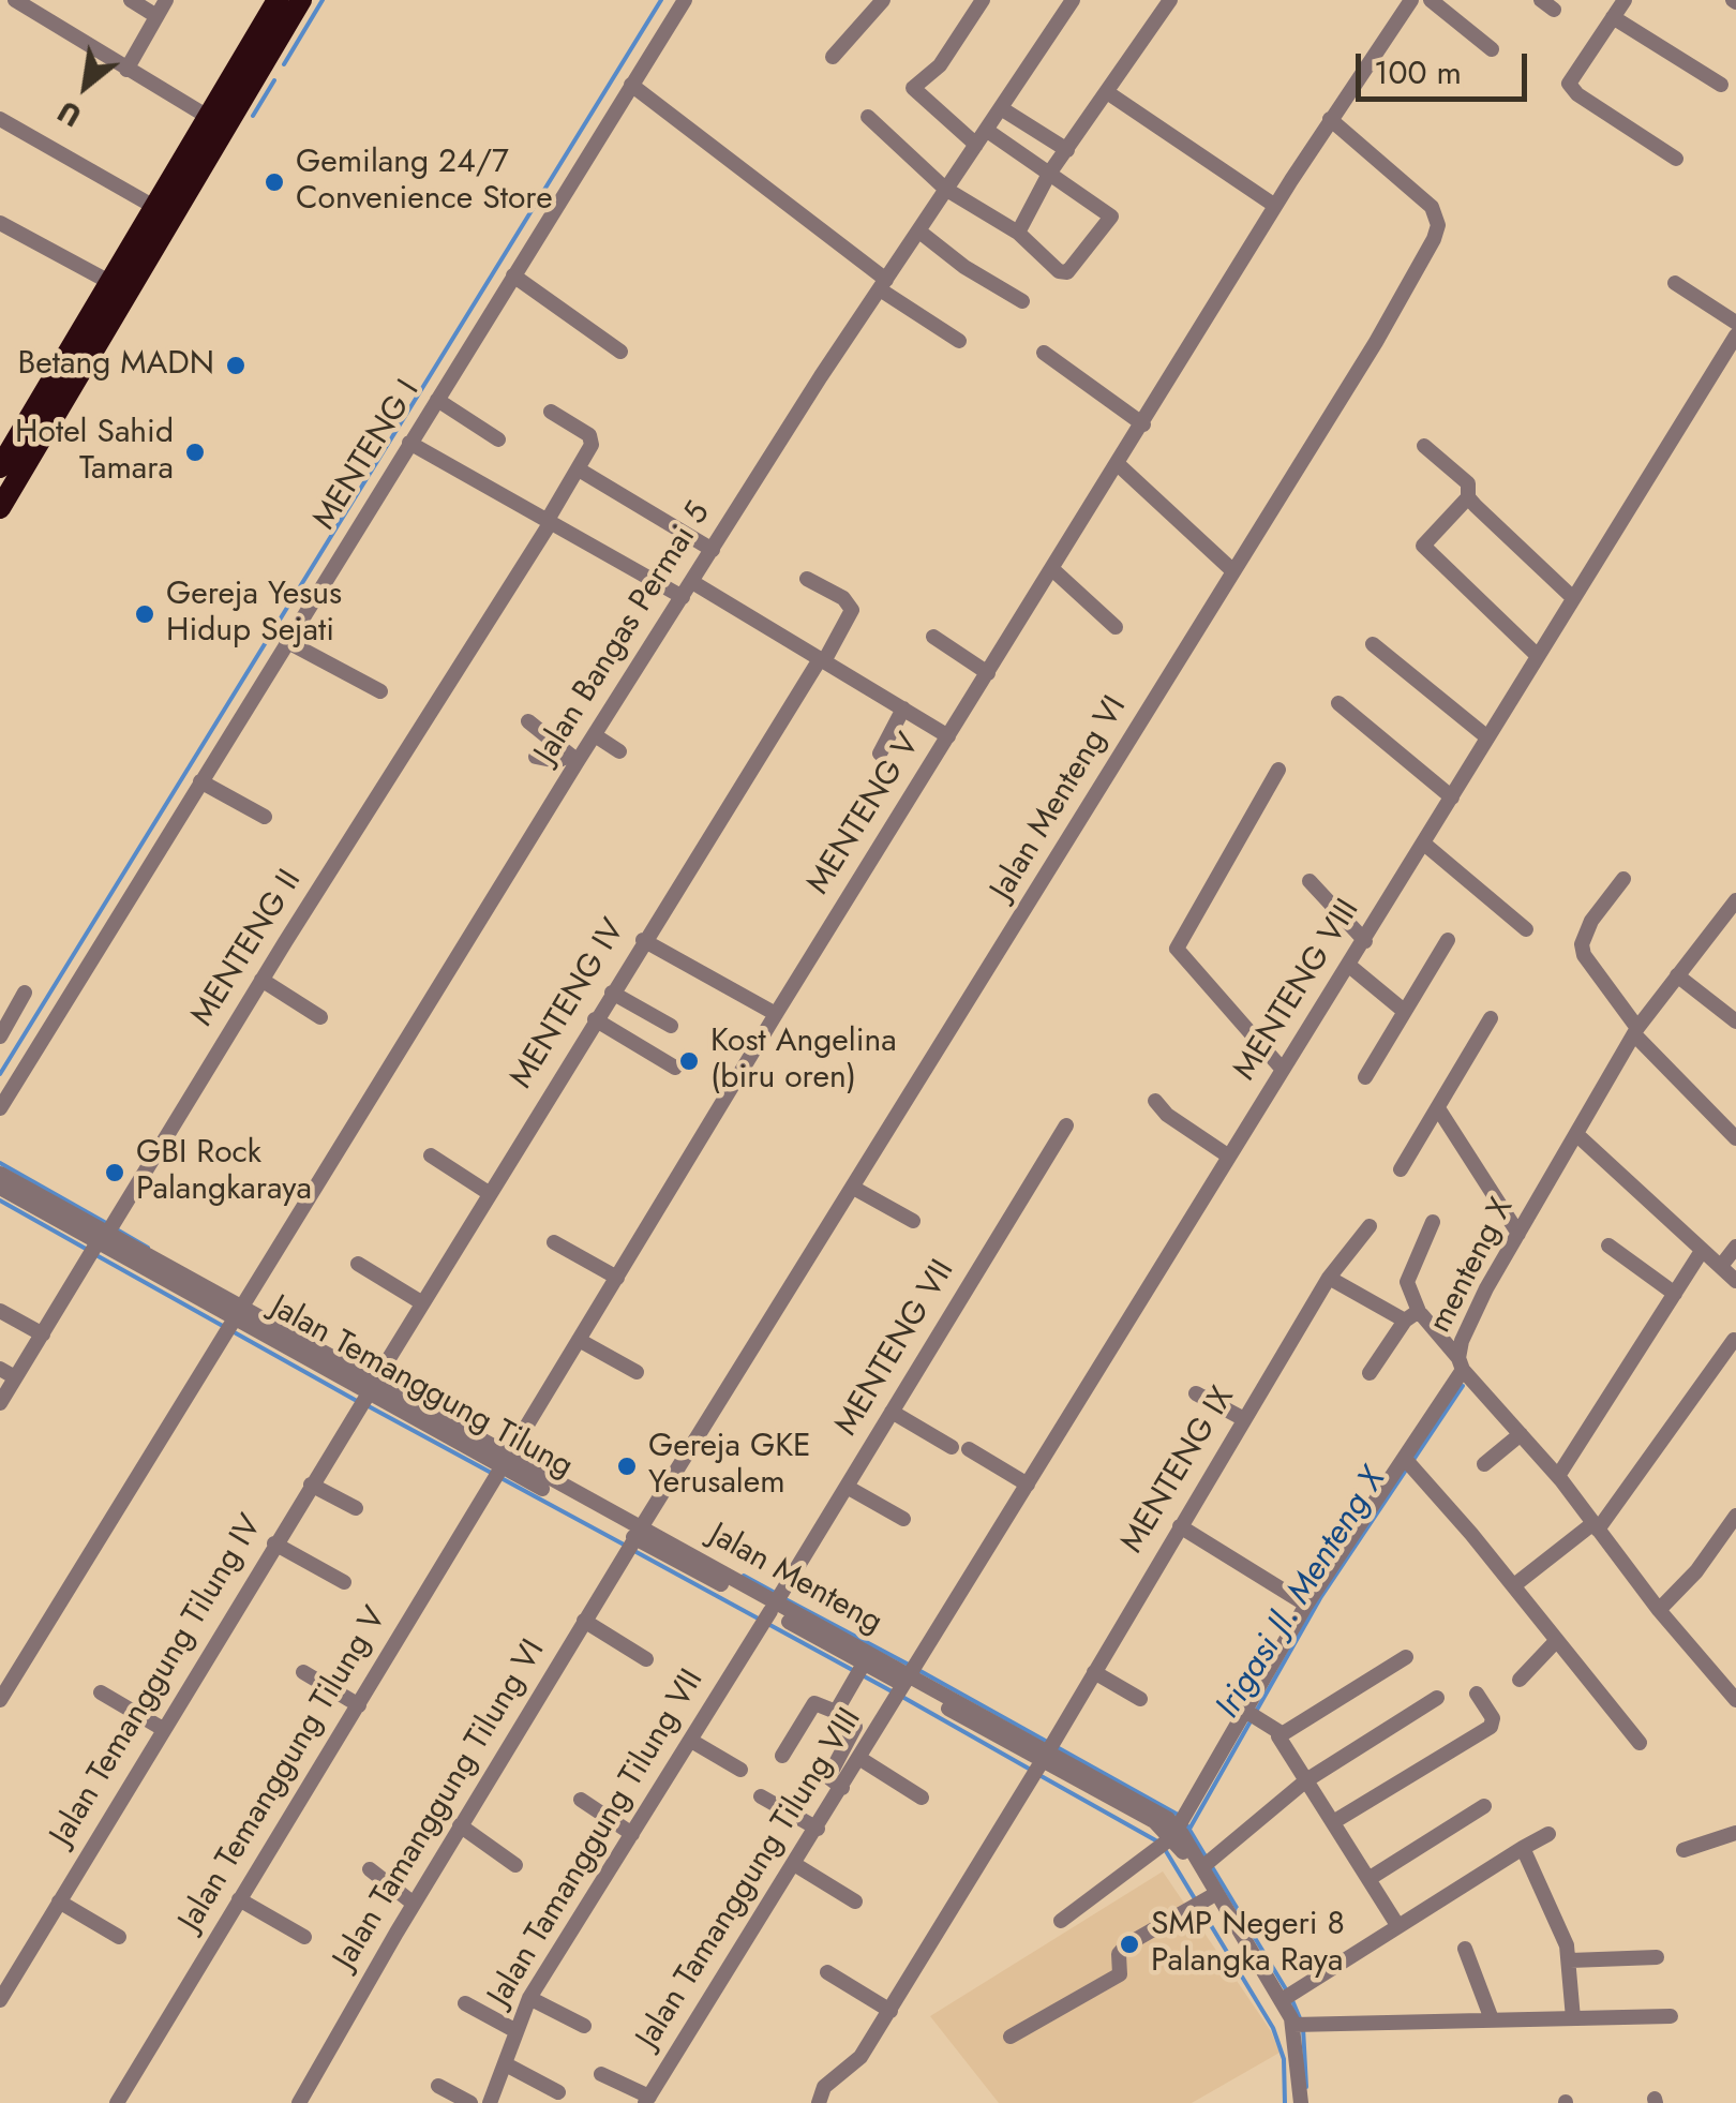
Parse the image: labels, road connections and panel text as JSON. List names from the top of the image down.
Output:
{
  "streets": {
    "street": [
      "MENTENG I",
      "Jalan Bangas Permai 5",
      "Jalan Menteng VI",
      "MENTENG V",
      "MENTENG II",
      "MENTENG VIII",
      "MENTENG IV",
      "menteng X",
      "MENTENG VII",
      "Jalan Temanggung Tilung",
      "MENTENG IX",
      "Jalan Menteng",
      "Jalan Temanggung Tilung IV",
      "Jalan Temanggung Tilung V",
      "Jalan Tamanggung Tilung VI",
      "Jalan Tamanggung Tilung VII",
      "Jalan Tamanggung Tilung VIII"
    ]
  },
  "crossings": [
    ["Jalan Bangas Permai 5", "Jalan Temanggung Tilung"],
    ["Jalan Menteng VI", "MENTENG V"],
    ["Jalan Menteng VI", "Jalan Temanggung Tilung"],
    ["Jalan Menteng VI", "Jalan Tamanggung Tilung VI"],
    ["MENTENG V", "Jalan Temanggung Tilung"],
    ["MENTENG V", "Jalan Temanggung Tilung V"],
    ["MENTENG II", "Jalan Temanggung Tilung"],
    ["MENTENG VIII", "Jalan Temanggung Tilung"],
    ["MENTENG VIII", "Jalan Menteng"],
    ["MENTENG VIII", "Jalan Tamanggung Tilung VIII"],
    ["MENTENG IV", "Jalan Temanggung Tilung"],
    ["MENTENG IV", "Jalan Temanggung Tilung IV"],
    ["menteng X", "Jalan Temanggung Tilung"],
    ["MENTENG VII", "Jalan Temanggung Tilung"],
    ["MENTENG VII", "Jalan Menteng"],
    ["MENTENG VII", "Jalan Tamanggung Tilung VII"],
    ["Jalan Temanggung Tilung", "MENTENG IX"],
    ["Jalan Temanggung Tilung", "Jalan Menteng"],
    ["Jalan Temanggung Tilung", "Jalan Temanggung Tilung IV"],
    ["Jalan Temanggung Tilung", "Jalan Temanggung Tilung V"],
    ["Jalan Temanggung Tilung", "Jalan Tamanggung Tilung VI"],
    ["Jalan Temanggung Tilung", "Jalan Tamanggung Tilung VII"],
    ["Jalan Temanggung Tilung", "Jalan Tamanggung Tilung VIII"],
    ["Jalan Menteng", "Jalan Tamanggung Tilung VII"],
    ["Jalan Menteng", "Jalan Tamanggung Tilung VIII"]
  ],
  "water": ["Irigasi Jl. Menteng X"],
  "places": [
    "Gemilang 24/7 Convenience Store",
    "Betang MADN",
    "Hotel Sahid Tamara",
    "Gereja Yesus Hidup Sejati",
    "Kost Angelina (biru oren)",
    "GBI Rock Palangkaraya",
    "Gereja GKE Yerusalem",
    "SMP Negeri 8 Palangka Raya"
  ],
  "scale_bar": "100 m",
  "north": "bottom left"
}
